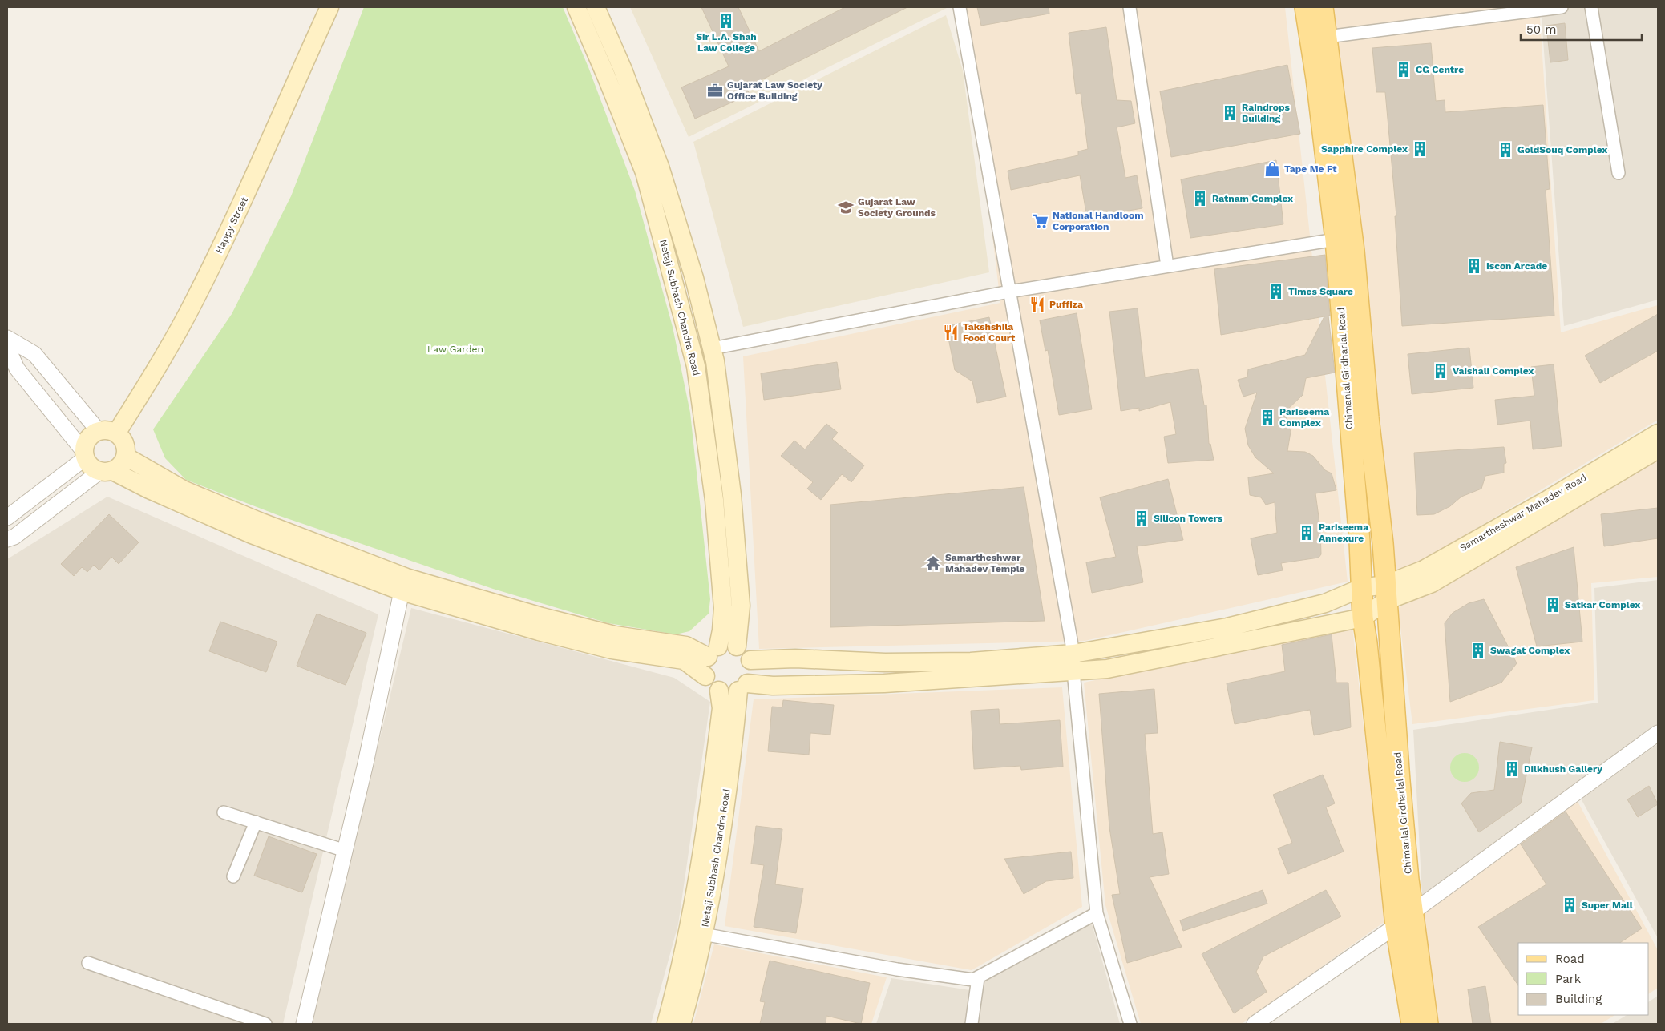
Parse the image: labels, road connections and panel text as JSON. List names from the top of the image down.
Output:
{
  "streets": {
    "main road": [
      "Happy Street",
      "Netaji Subhash Chandra Road",
      "Chimanlal Girdharlal Road",
      "Samartheshwar Mahadev Road"
    ]
  },
  "crossings": [
    ["Chimanlal Girdharlal Road", "Samartheshwar Mahadev Road"]
  ],
  "parks": ["Law Garden"],
  "places": {
    "building": [
      "Sir L.A. Shah Law College",
      "CG Centre",
      "Raindrops Building",
      "Sapphire Complex",
      "GoldSouq Complex",
      "Ratnam Complex",
      "Iscon Arcade",
      "Times Square",
      "Vaishali Complex",
      "Pariseema Complex",
      "Silicon Towers",
      "Pariseema Annexure",
      "Satkar Complex",
      "Swagat Complex",
      "Dilkhush Gallery",
      "Super Mall"
    ],
    "office": ["Gujarat Law Society Office Building"],
    "shop": ["Tape Me Ft"],
    "school or university": ["Gujarat Law Society Grounds"],
    "supermarket": ["National Handloom Corporation"],
    "restaurant": ["Puffiza", "Takshshila Food Court"],
    "temple": ["Samartheshwar Mahadev Temple"]
  },
  "legend": ["Road", "Park", "Building"],
  "scale_bar": "50 m"
}
